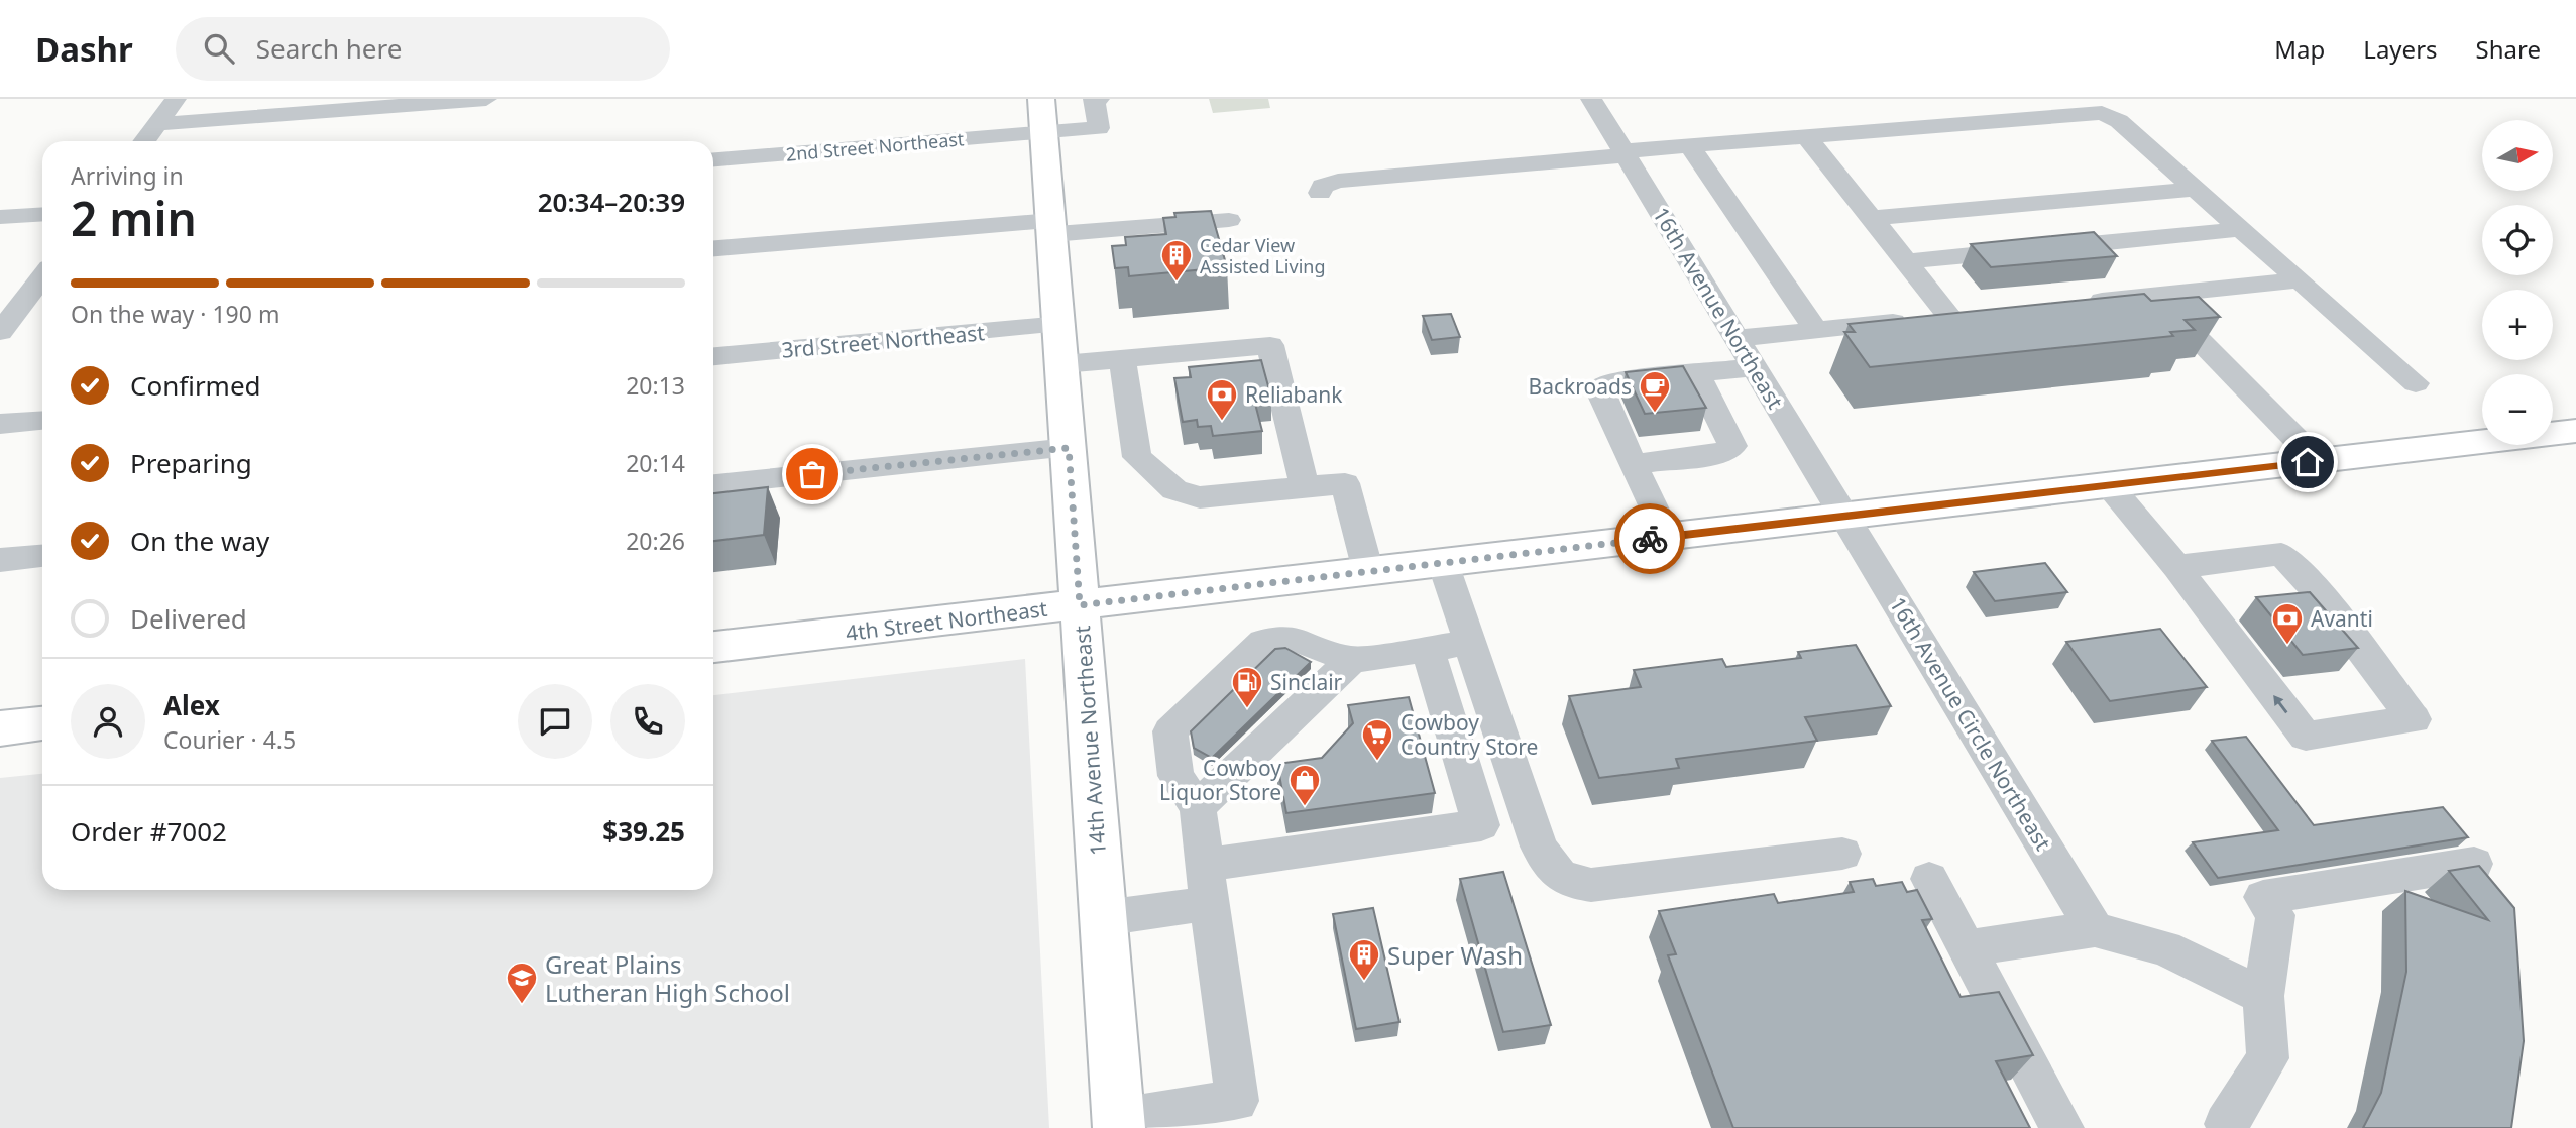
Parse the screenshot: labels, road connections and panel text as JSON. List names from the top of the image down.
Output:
{
  "streets": {
    "main road": ["4th Street Northeast", "14th Avenue Northeast"],
    "street": [
      "2nd Street Northeast",
      "16th Avenue Northeast",
      "3rd Street Northeast",
      "16th Avenue Circle Northeast"
    ]
  },
  "crossings": [
    ["2nd Street Northeast", "14th Avenue Northeast"],
    ["16th Avenue Northeast", "4th Street Northeast"],
    ["16th Avenue Northeast", "16th Avenue Circle Northeast"],
    ["3rd Street Northeast", "14th Avenue Northeast"],
    ["4th Street Northeast", "16th Avenue Circle Northeast"],
    ["4th Street Northeast", "14th Avenue Northeast"]
  ],
  "places": {
    "building": ["Cedar View Assisted Living", "Super Wash"],
    "cafe": ["Backroads"],
    "bank": ["Reliabank", "Avanti"],
    "fuel station": ["Sinclair"],
    "supermarket": ["Cowboy Country Store"],
    "shop": ["Cowboy Liquor Store"],
    "school or university": ["Great Plains Lutheran High School"]
  },
  "north": "right",
  "page": {
    "header": "Dashr",
    "search": "Search here",
    "nav": ["Map", "Layers", "Share"],
    "map_buttons": ["+", "−"],
    "heading": ["2 min", "Arriving in", "20:34–20:39"],
    "panel": [
      "Alex",
      "Courier · 4.5",
      "Order #7002",
      "$39.25"
    ],
    "bar": "On the way · 190 m",
    "list": [
      ["Confirmed", "20:13"],
      ["Preparing", "20:14"],
      ["On the way", "20:26"],
      "Delivered"
    ]
  }
}
